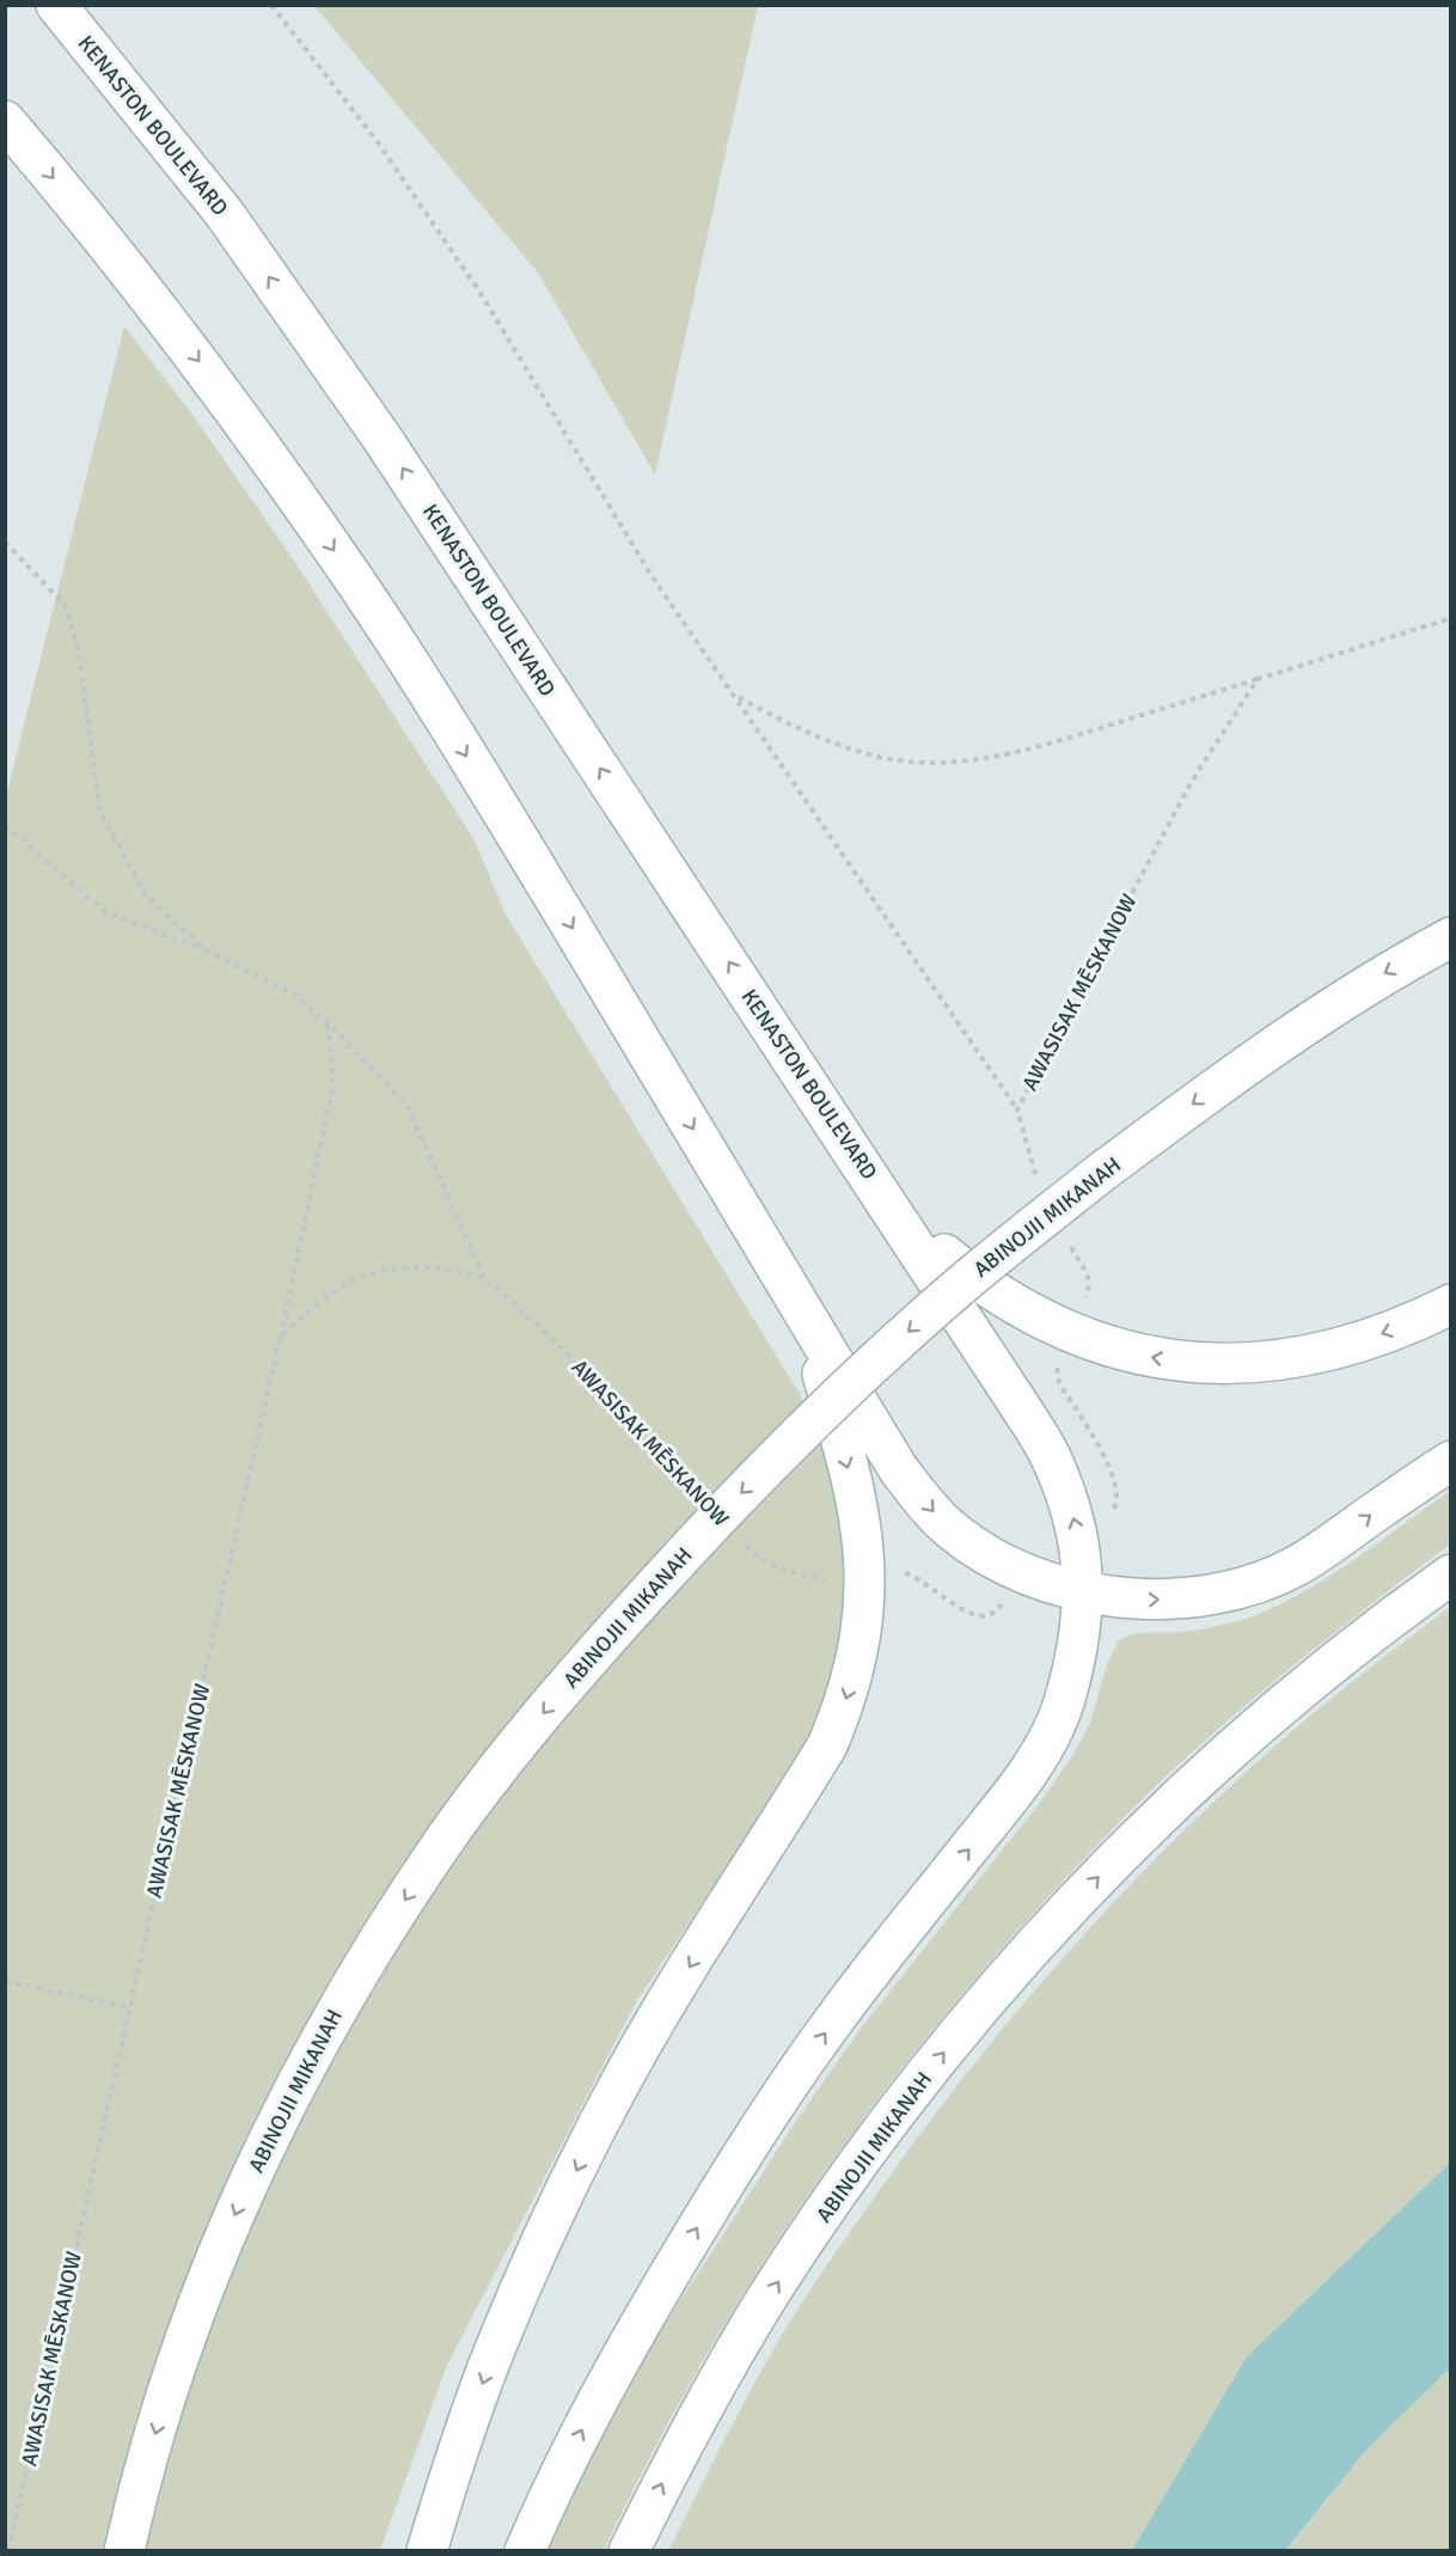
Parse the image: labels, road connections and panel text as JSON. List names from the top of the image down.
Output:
{
  "streets": {
    "main road": ["KENASTON BOULEVARD", "ABINOJII MIKANAH"],
    "path": ["AWASISAK MĒSKANOW"]
  }
}
